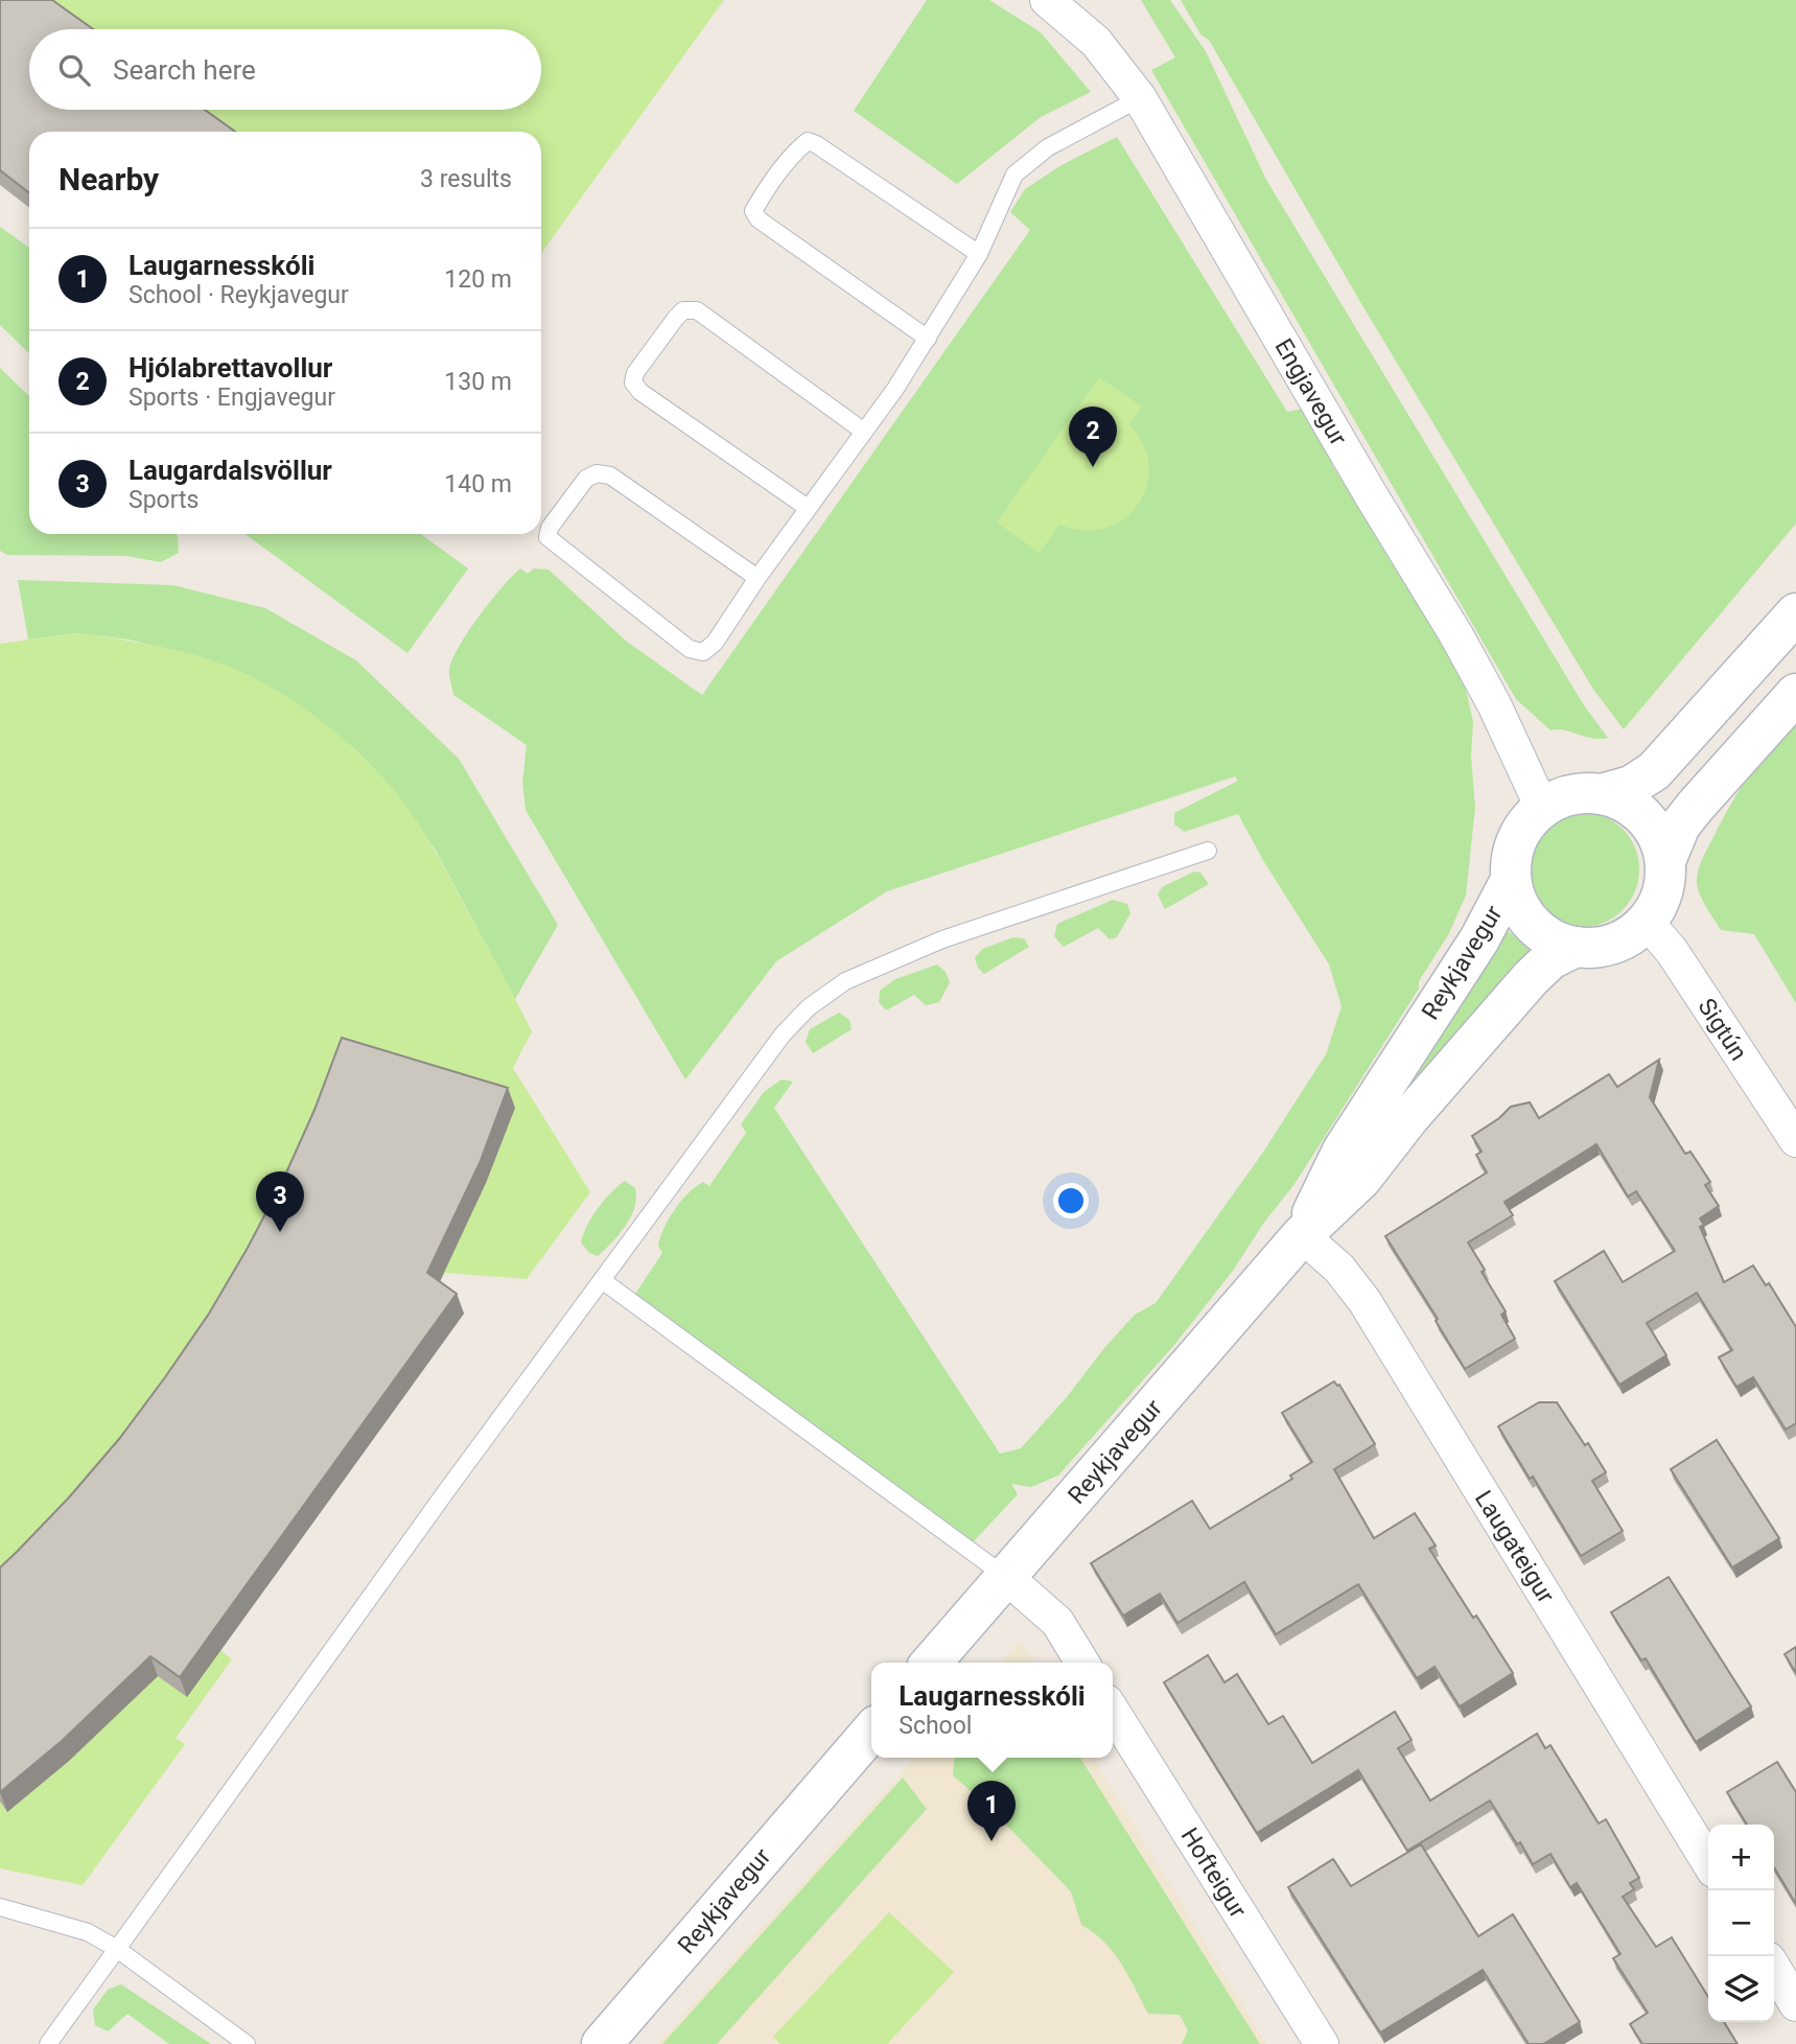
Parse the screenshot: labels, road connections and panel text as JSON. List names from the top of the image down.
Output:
{
  "streets": {
    "street": [
      "Engjavegur",
      "Reykjavegur",
      "Sigtún",
      "Laugateigur",
      "Hofteigur"
    ]
  },
  "crossings": [
    ["Engjavegur", "Reykjavegur"],
    ["Engjavegur", "Sigtún"],
    ["Reykjavegur", "Sigtún"],
    ["Reykjavegur", "Laugateigur"]
  ],
  "page": {
    "search": "Search here",
    "heading": ["Nearby", "3 results"],
    "list": [
      {
        "mark": "1",
        "name": "Laugarnesskóli",
        "note": "School · Reykjavegur",
        "value": "120 m"
      },
      {
        "mark": "2",
        "name": "Hjólabrettavollur",
        "note": "Sports · Engjavegur",
        "value": "130 m"
      },
      {
        "mark": "3",
        "name": "Laugardalsvöllur",
        "note": "Sports",
        "value": "140 m"
      }
    ],
    "pins": ["2", "3", "1"],
    "popup": ["Laugarnesskóli", "School"],
    "map_buttons": ["+", "−"]
  }
}
